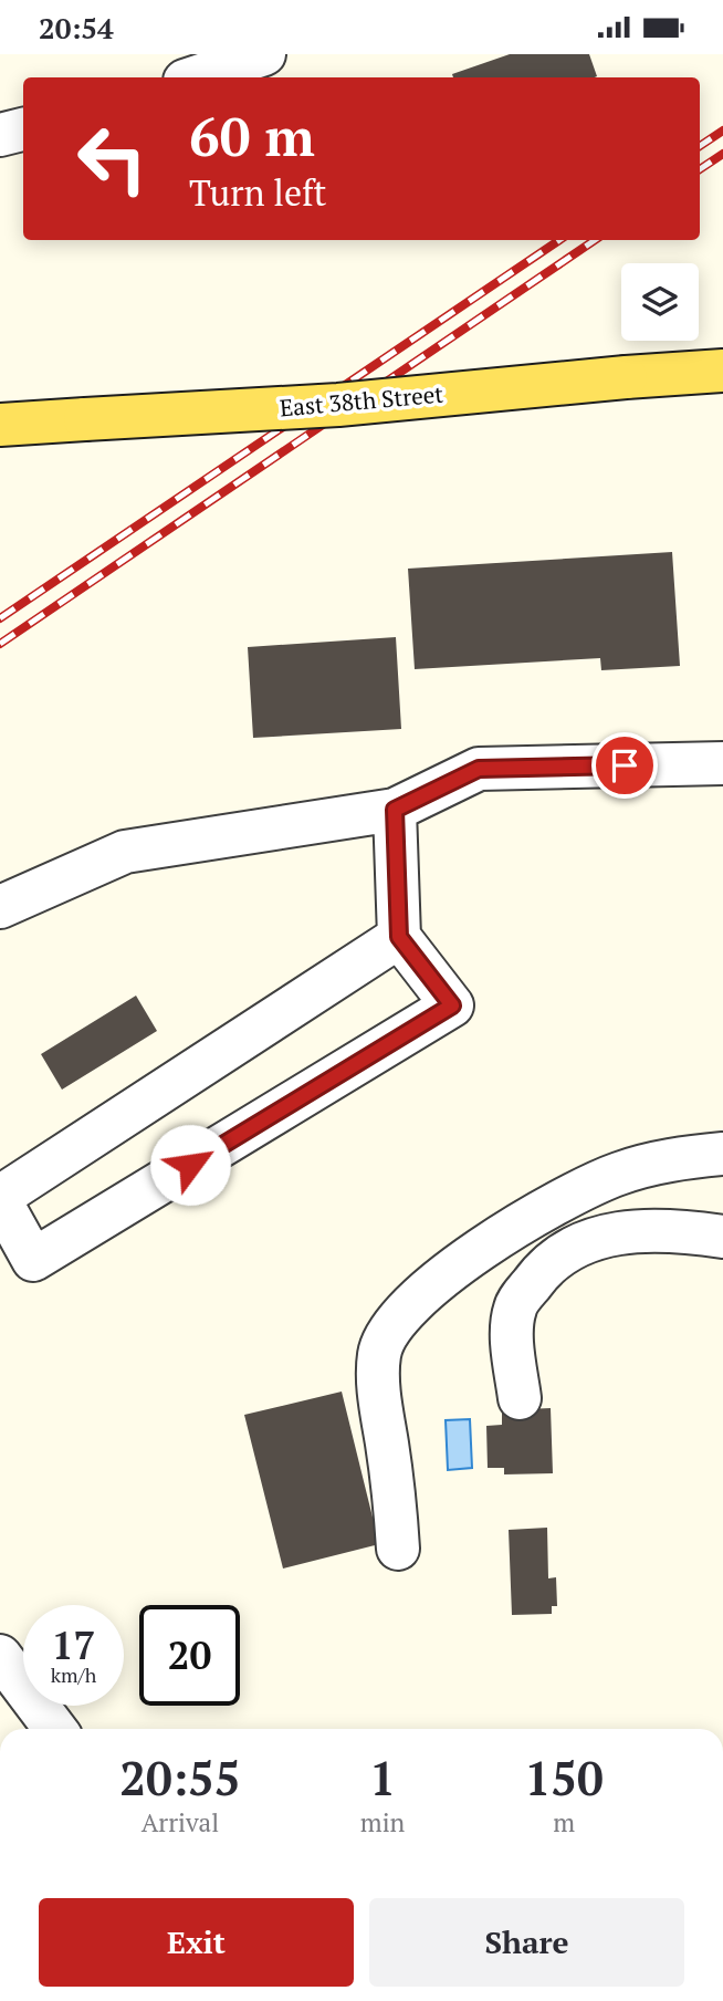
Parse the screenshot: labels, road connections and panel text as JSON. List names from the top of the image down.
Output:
{
  "streets": {
    "main road": ["East 38th Street"]
  },
  "page": {
    "status": "20:54",
    "turn": ["60 m", "Turn left"],
    "speed": "17 km/h",
    "limit": "20",
    "eta": [
      "20:55",
      "Arrival",
      "1",
      "min",
      "150",
      "m"
    ],
    "buttons": ["Exit", "Share"]
  }
}
